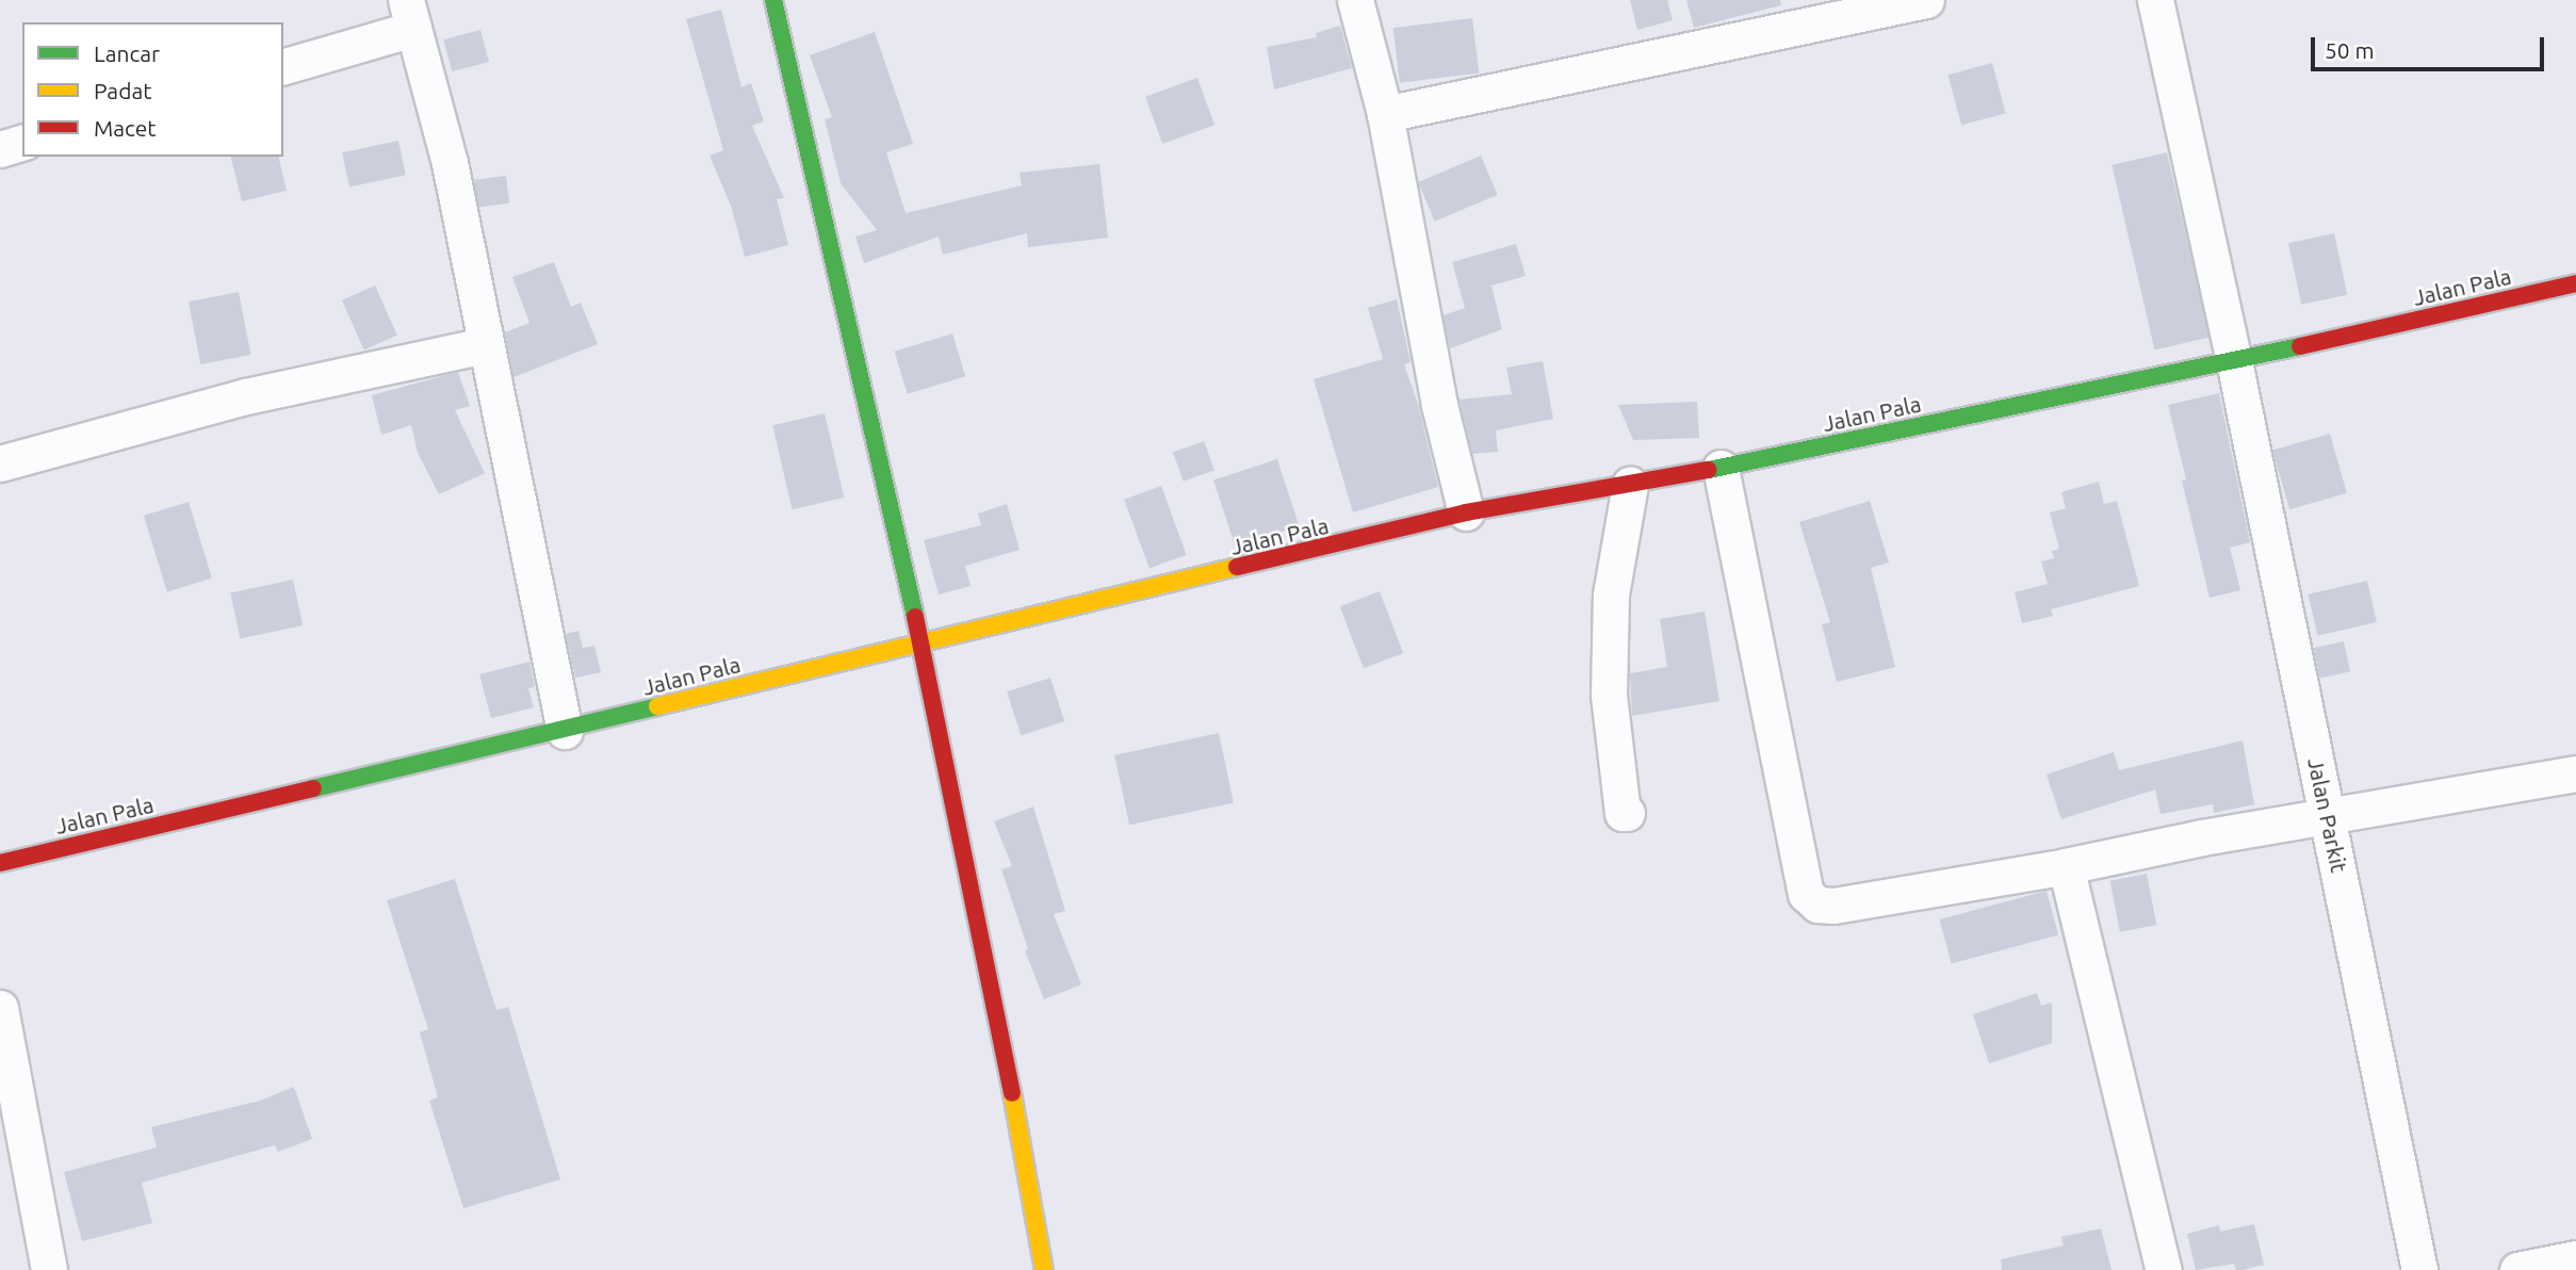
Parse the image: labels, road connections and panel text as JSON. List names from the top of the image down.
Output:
{
  "streets": {
    "street": ["Jalan Pala", "Jalan Parkit"]
  },
  "crossings": [
    ["Jalan Pala", "Jalan Parkit"]
  ],
  "legend": ["Lancar", "Padat", "Macet"],
  "scale_bar": "50 m"
}
